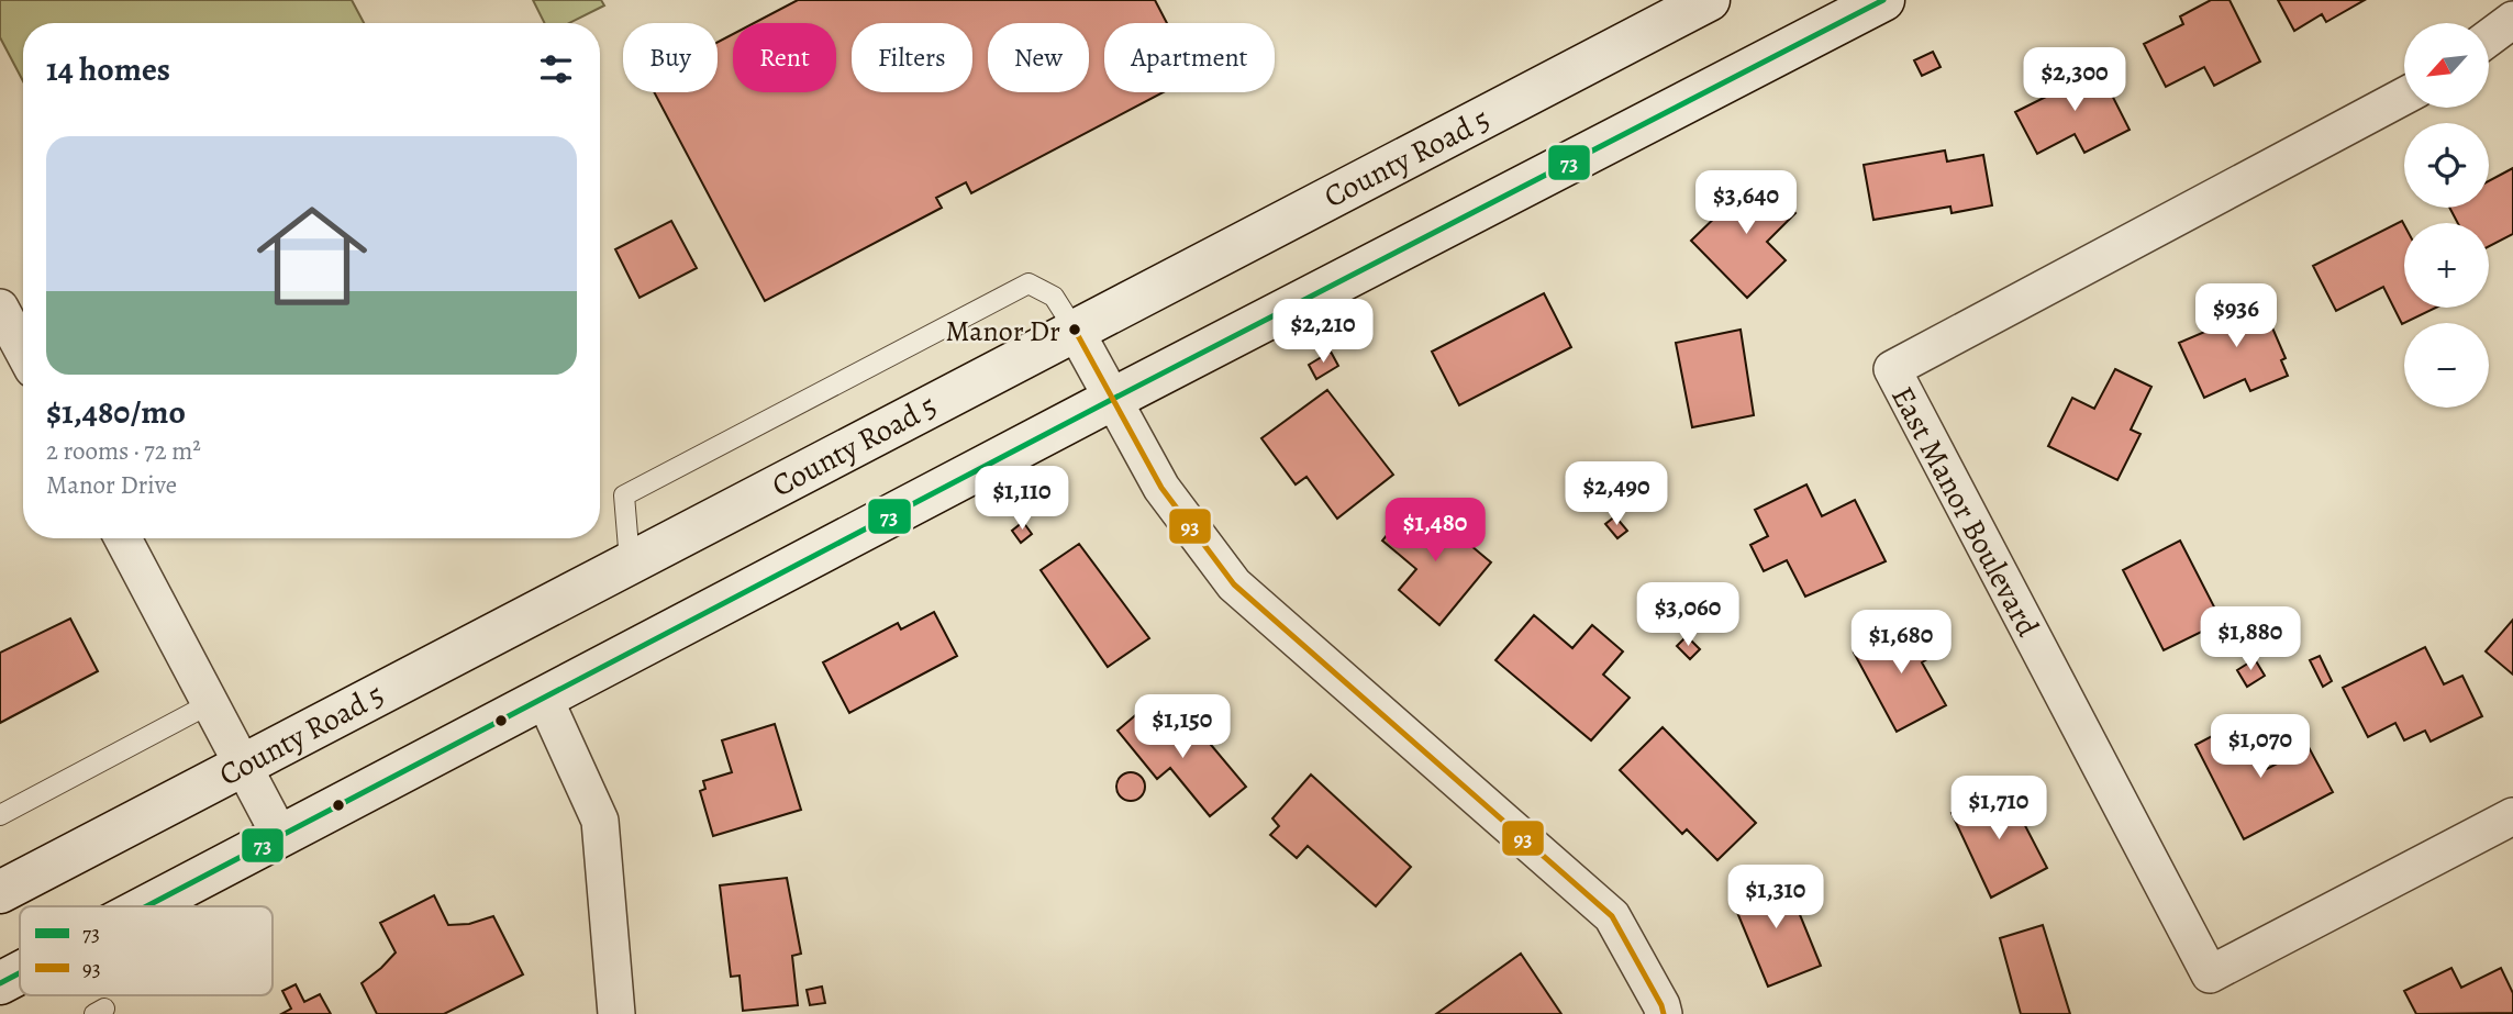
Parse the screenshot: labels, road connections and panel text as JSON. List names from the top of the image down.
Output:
{
  "streets": {
    "main road": ["County Road 5"],
    "street": ["East Manor Boulevard"]
  },
  "places": ["Manor Dr"],
  "lines": ["transit line 73", "transit line 93"],
  "legend": ["73", "93"],
  "north": "bottom left",
  "page": {
    "map_buttons": ["+", "−"],
    "chip": [
      "Buy",
      "Rent",
      "Filters",
      "New",
      "Apartment"
    ],
    "heading": "14 homes",
    "price": [
      "$2,300",
      "$3,640",
      "$936",
      "$2,210",
      "$2,490",
      "$1,110",
      "$1,480",
      "$3,060",
      "$1,880",
      "$1,680",
      "$1,150",
      "$1,070",
      "$1,710",
      "$1,310"
    ],
    "list": [
      {
        "name": "$1,480/mo",
        "note": "2 rooms · 72 m² · Manor Drive"
      }
    ]
  }
}
